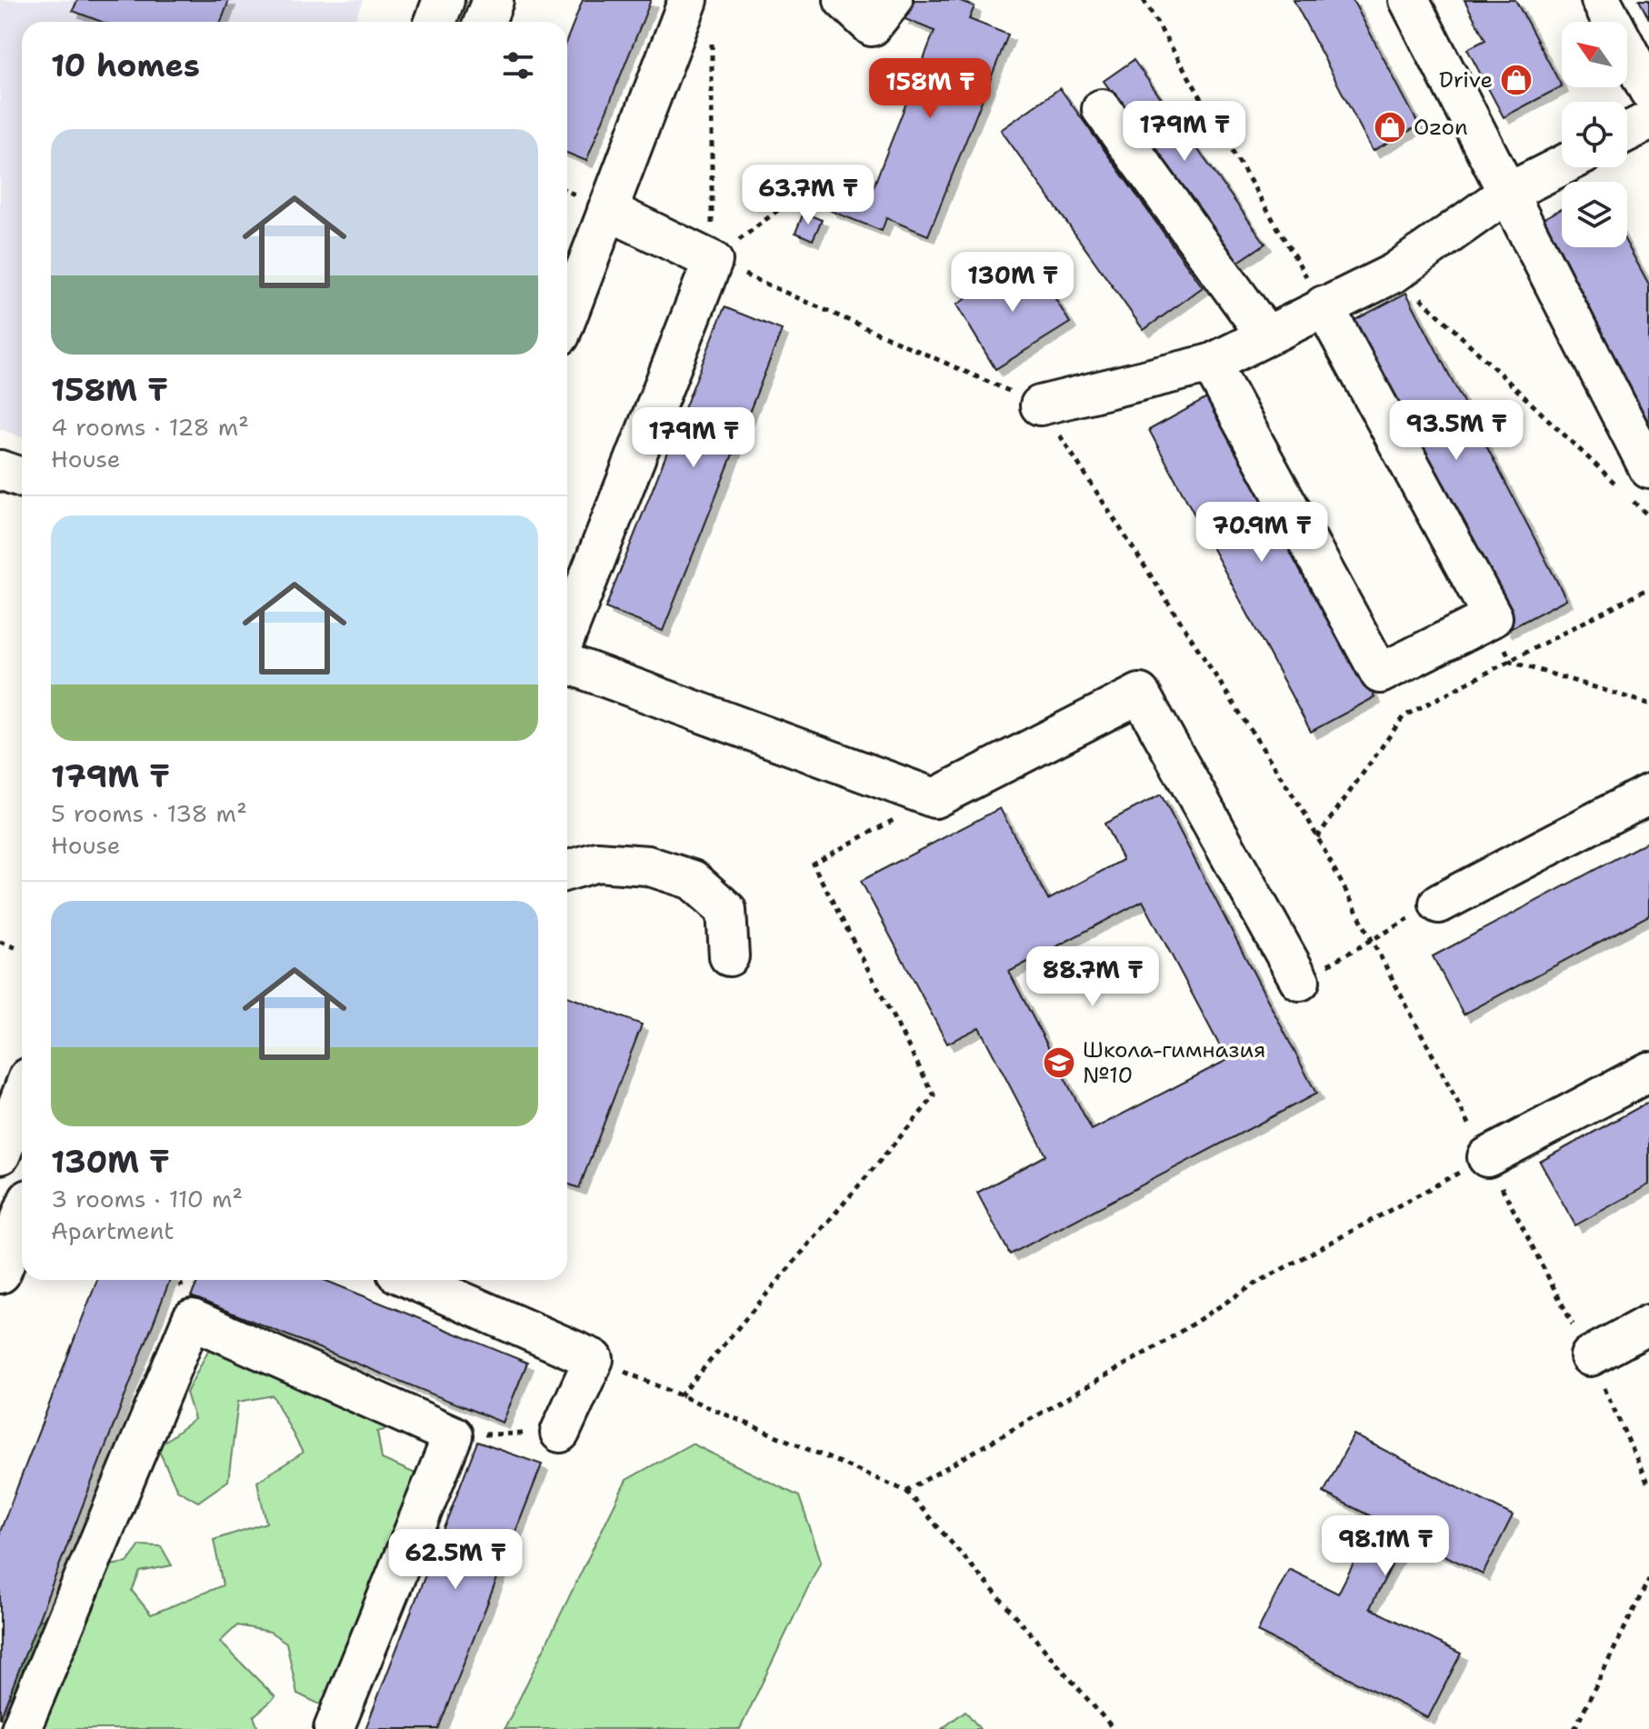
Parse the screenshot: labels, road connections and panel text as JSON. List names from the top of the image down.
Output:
{
  "places": {
    "shop": ["Drive", "Ozon"],
    "school or university": ["Школа-гимназия №10"]
  },
  "north": "top left",
  "page": {
    "heading": "10 homes",
    "price": [
      "158M ₸",
      "179M ₸",
      "63.7M ₸",
      "130M ₸",
      "93.5M ₸",
      "179M ₸",
      "70.9M ₸",
      "88.7M ₸",
      "98.1M ₸",
      "62.5M ₸"
    ],
    "list": [
      {
        "name": "158M ₸",
        "note": "4 rooms · 128 m² · House"
      },
      {
        "name": "179M ₸",
        "note": "5 rooms · 138 m² · House"
      },
      {
        "name": "130M ₸",
        "note": "3 rooms · 110 m² · Apartment"
      }
    ]
  }
}
